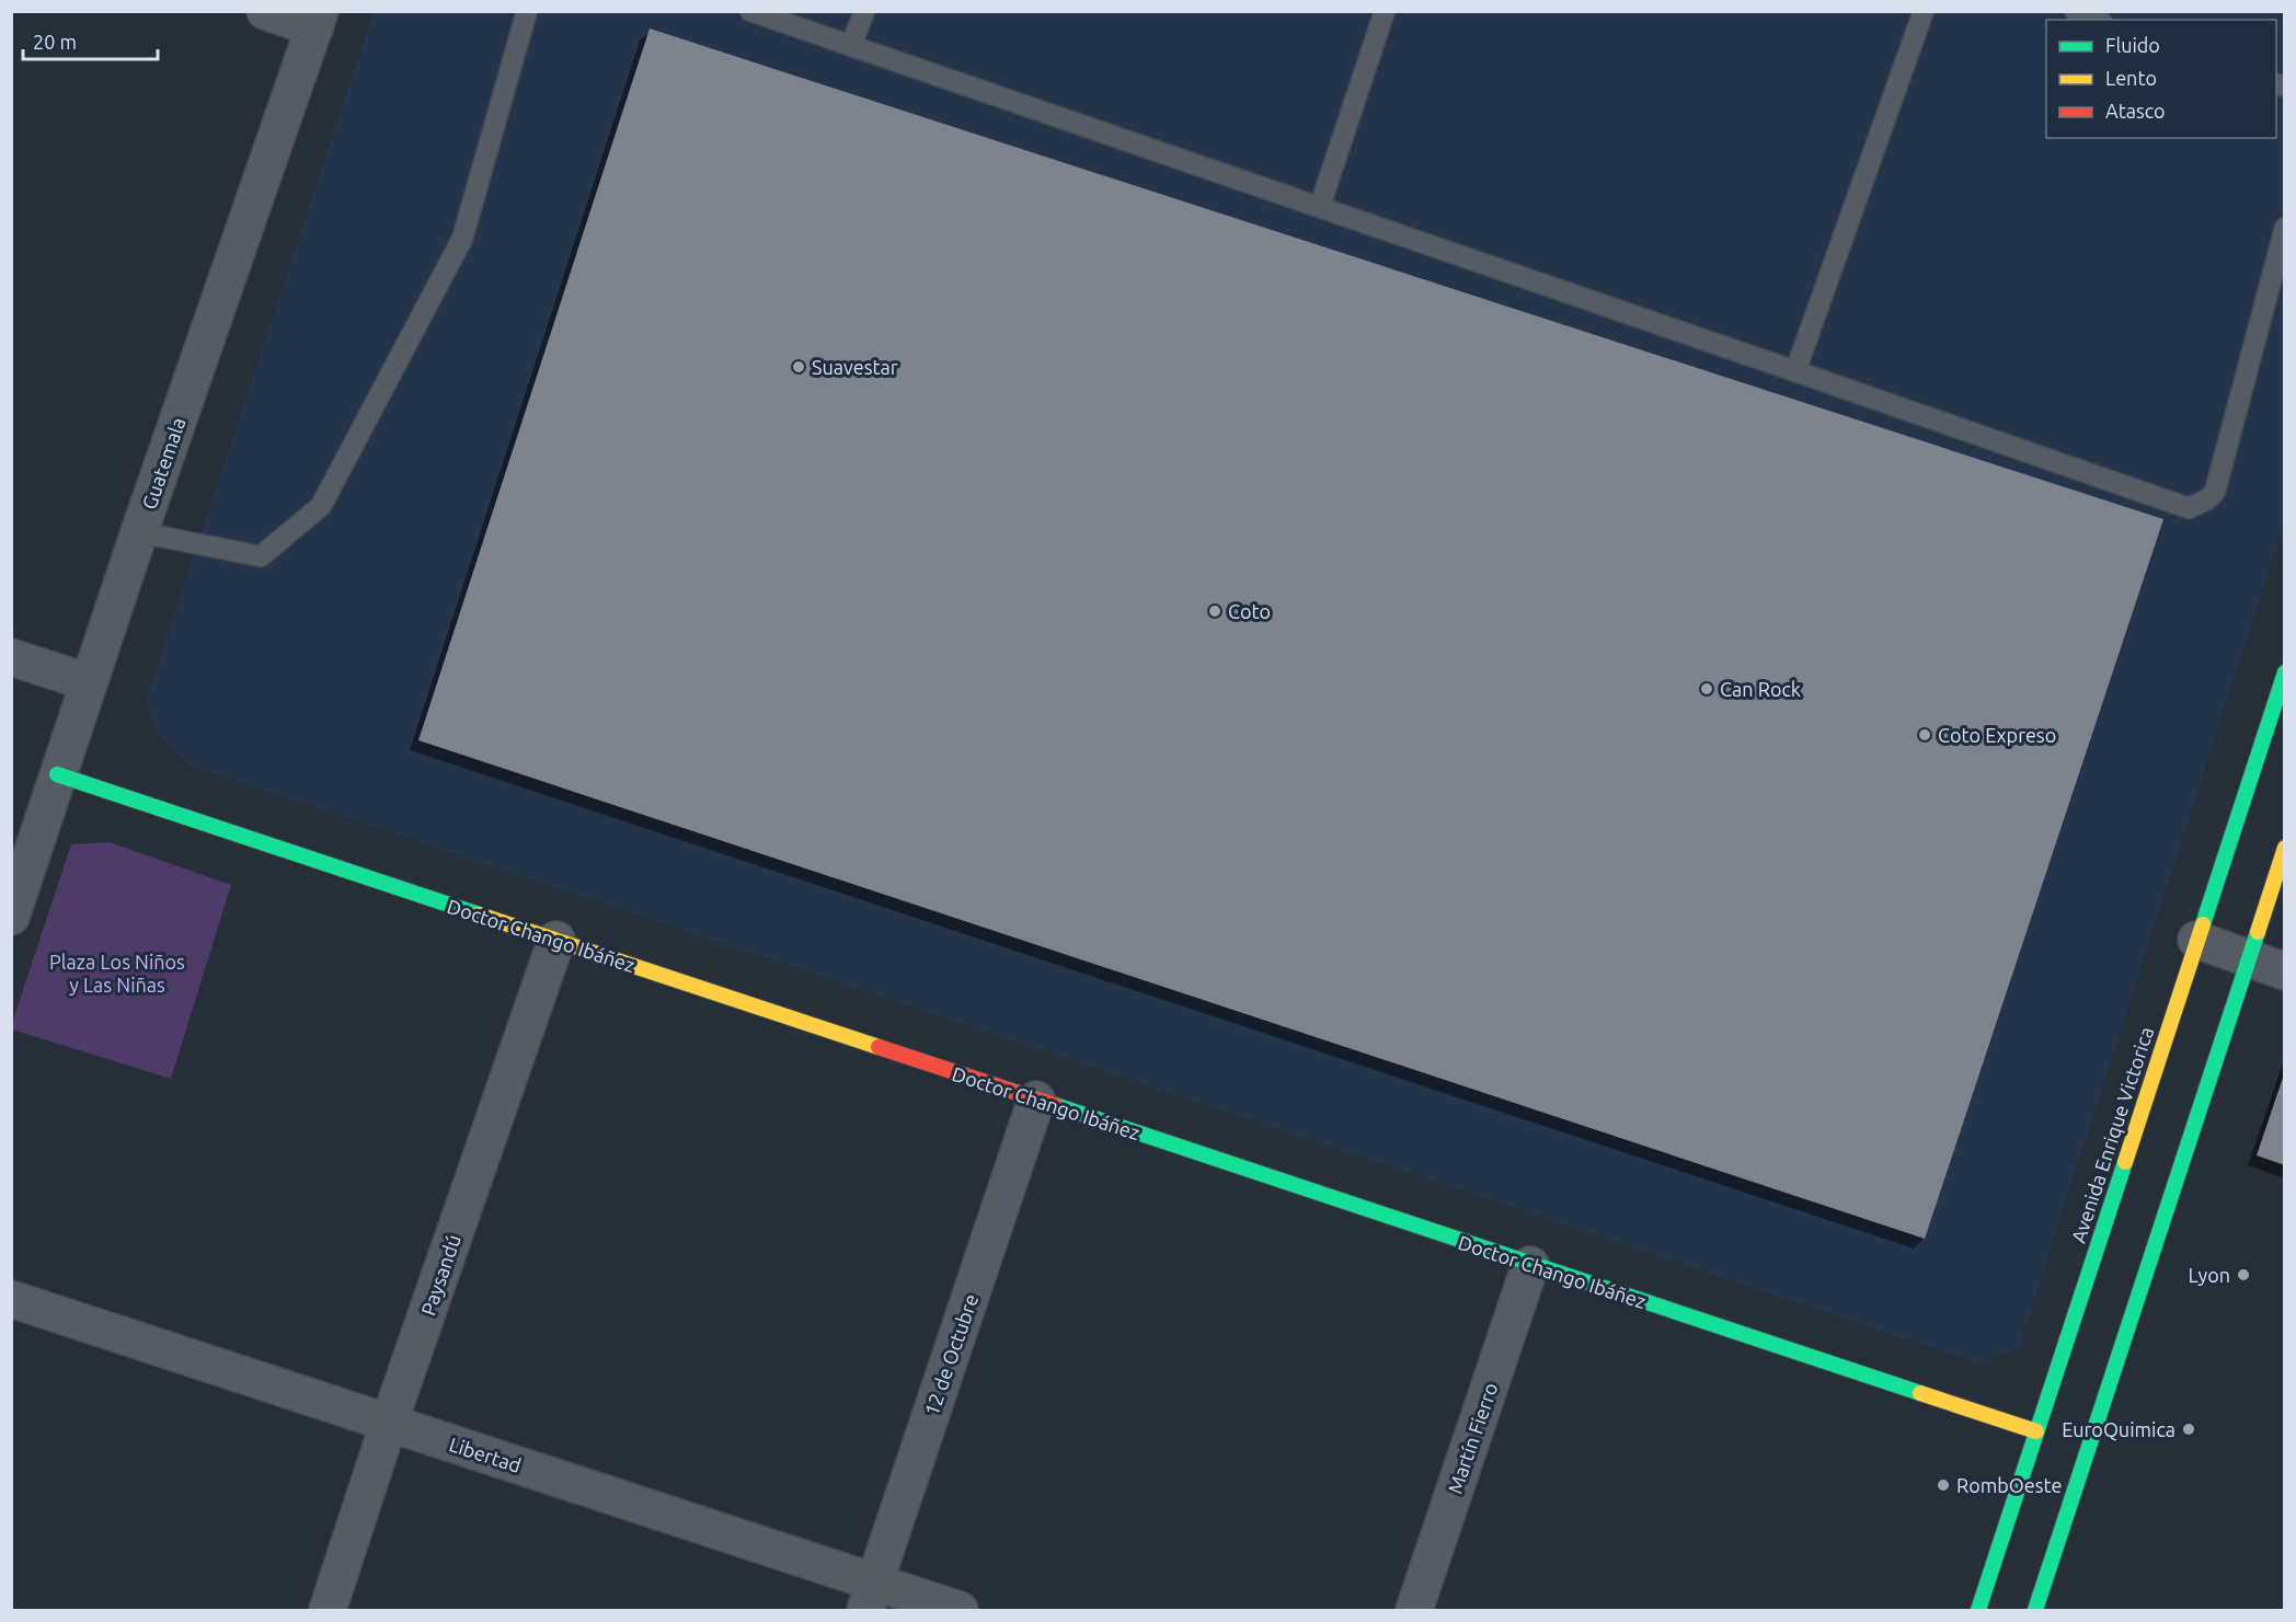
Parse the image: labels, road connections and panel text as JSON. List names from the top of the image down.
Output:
{
  "streets": {
    "street": [
      "Guatemala",
      "Doctor Chango Ibáñez",
      "Avenida Enrique Victorica",
      "Paysandú",
      "12 de Octubre",
      "Martín Fierro",
      "Libertad"
    ]
  },
  "crossings": [
    ["Guatemala", "Doctor Chango Ibáñez"],
    ["Doctor Chango Ibáñez", "Avenida Enrique Victorica"],
    ["Doctor Chango Ibáñez", "Paysandú"],
    ["Doctor Chango Ibáñez", "12 de Octubre"],
    ["Doctor Chango Ibáñez", "Martín Fierro"],
    ["Paysandú", "Libertad"],
    ["12 de Octubre", "Libertad"]
  ],
  "parks": ["Plaza Los Niños y Las Niñas"],
  "places": [
    "Suavestar",
    "Coto",
    "Can Rock",
    "Coto Expreso",
    "Lyon",
    "EuroQuimica",
    "RombOeste"
  ],
  "legend": ["Fluido", "Lento", "Atasco"],
  "scale_bar": "20 m"
}
